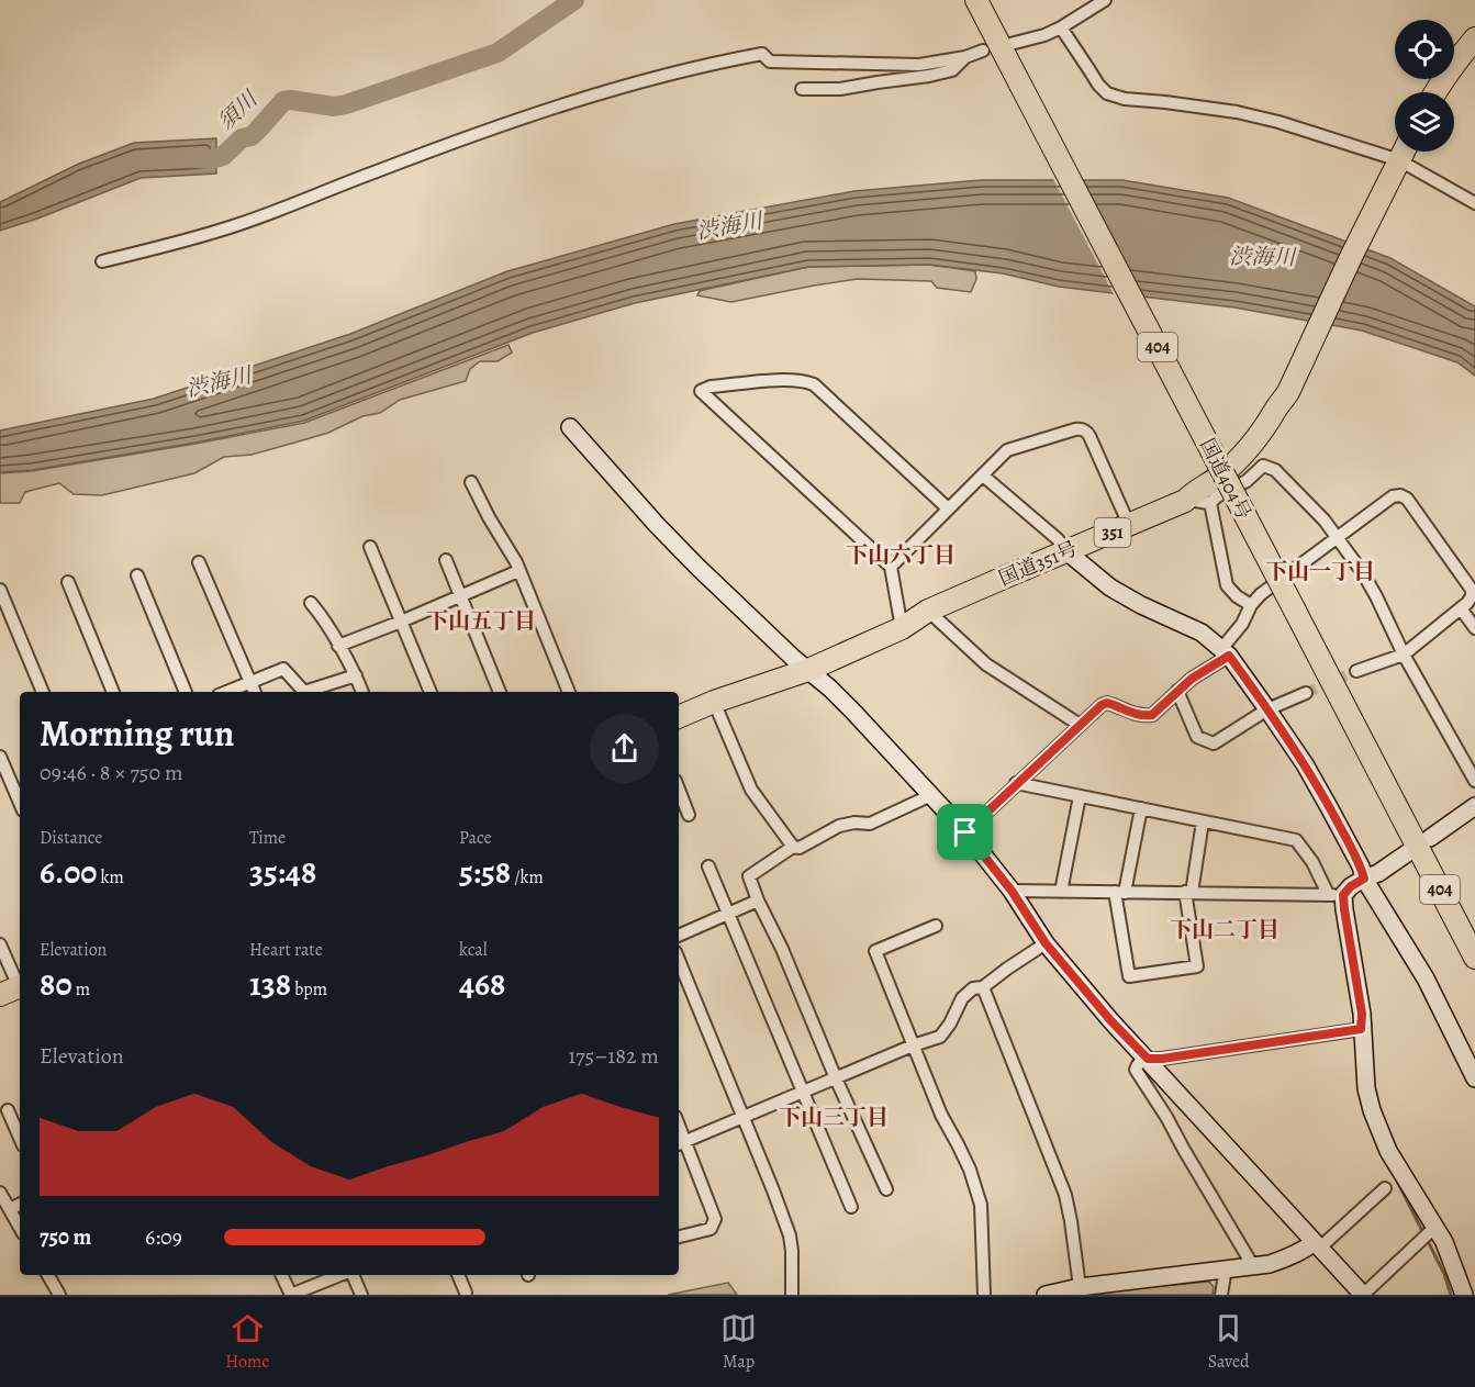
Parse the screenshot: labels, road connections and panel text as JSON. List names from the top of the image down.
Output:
{
  "streets": {
    "highway": [
      "404",
      "国道404号",
      "351",
      "国道351号"
    ]
  },
  "districts": [
    "下山六丁目",
    "下山一丁目",
    "下山五丁目",
    "下山二丁目",
    "下山三丁目"
  ],
  "water": ["須川", "渋海川"],
  "page": {
    "heading": ["Morning run", "09:46 · 8 × 750 m"],
    "stats": [
      ["Distance", "6.00 km"],
      ["Time", "35:48"],
      ["Pace", "5:58 /km"],
      ["Elevation", "80 m"],
      ["Heart rate", "138 bpm"],
      ["kcal", "468"]
    ],
    "chart": ["Elevation", "175–182 m"],
    "list": [
      {
        "name": "750 m",
        "note": "6:09"
      }
    ],
    "tabs": ["Home", "Map", "Saved"]
  }
}
